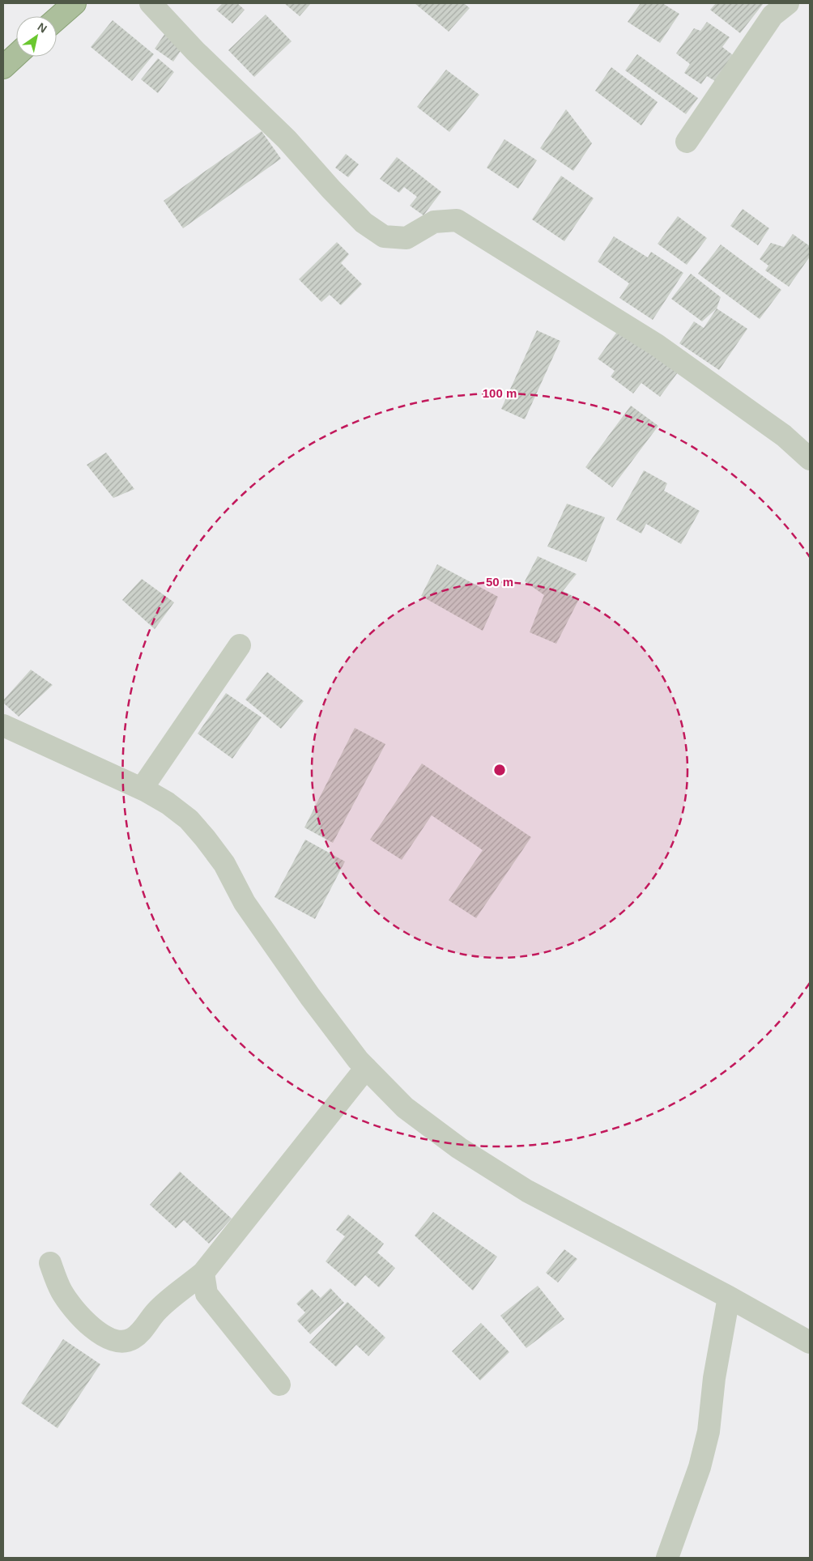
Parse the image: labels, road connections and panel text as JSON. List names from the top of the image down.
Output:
{
  "north": "top right",
  "rings": ["100 m", "50 m"]
}
